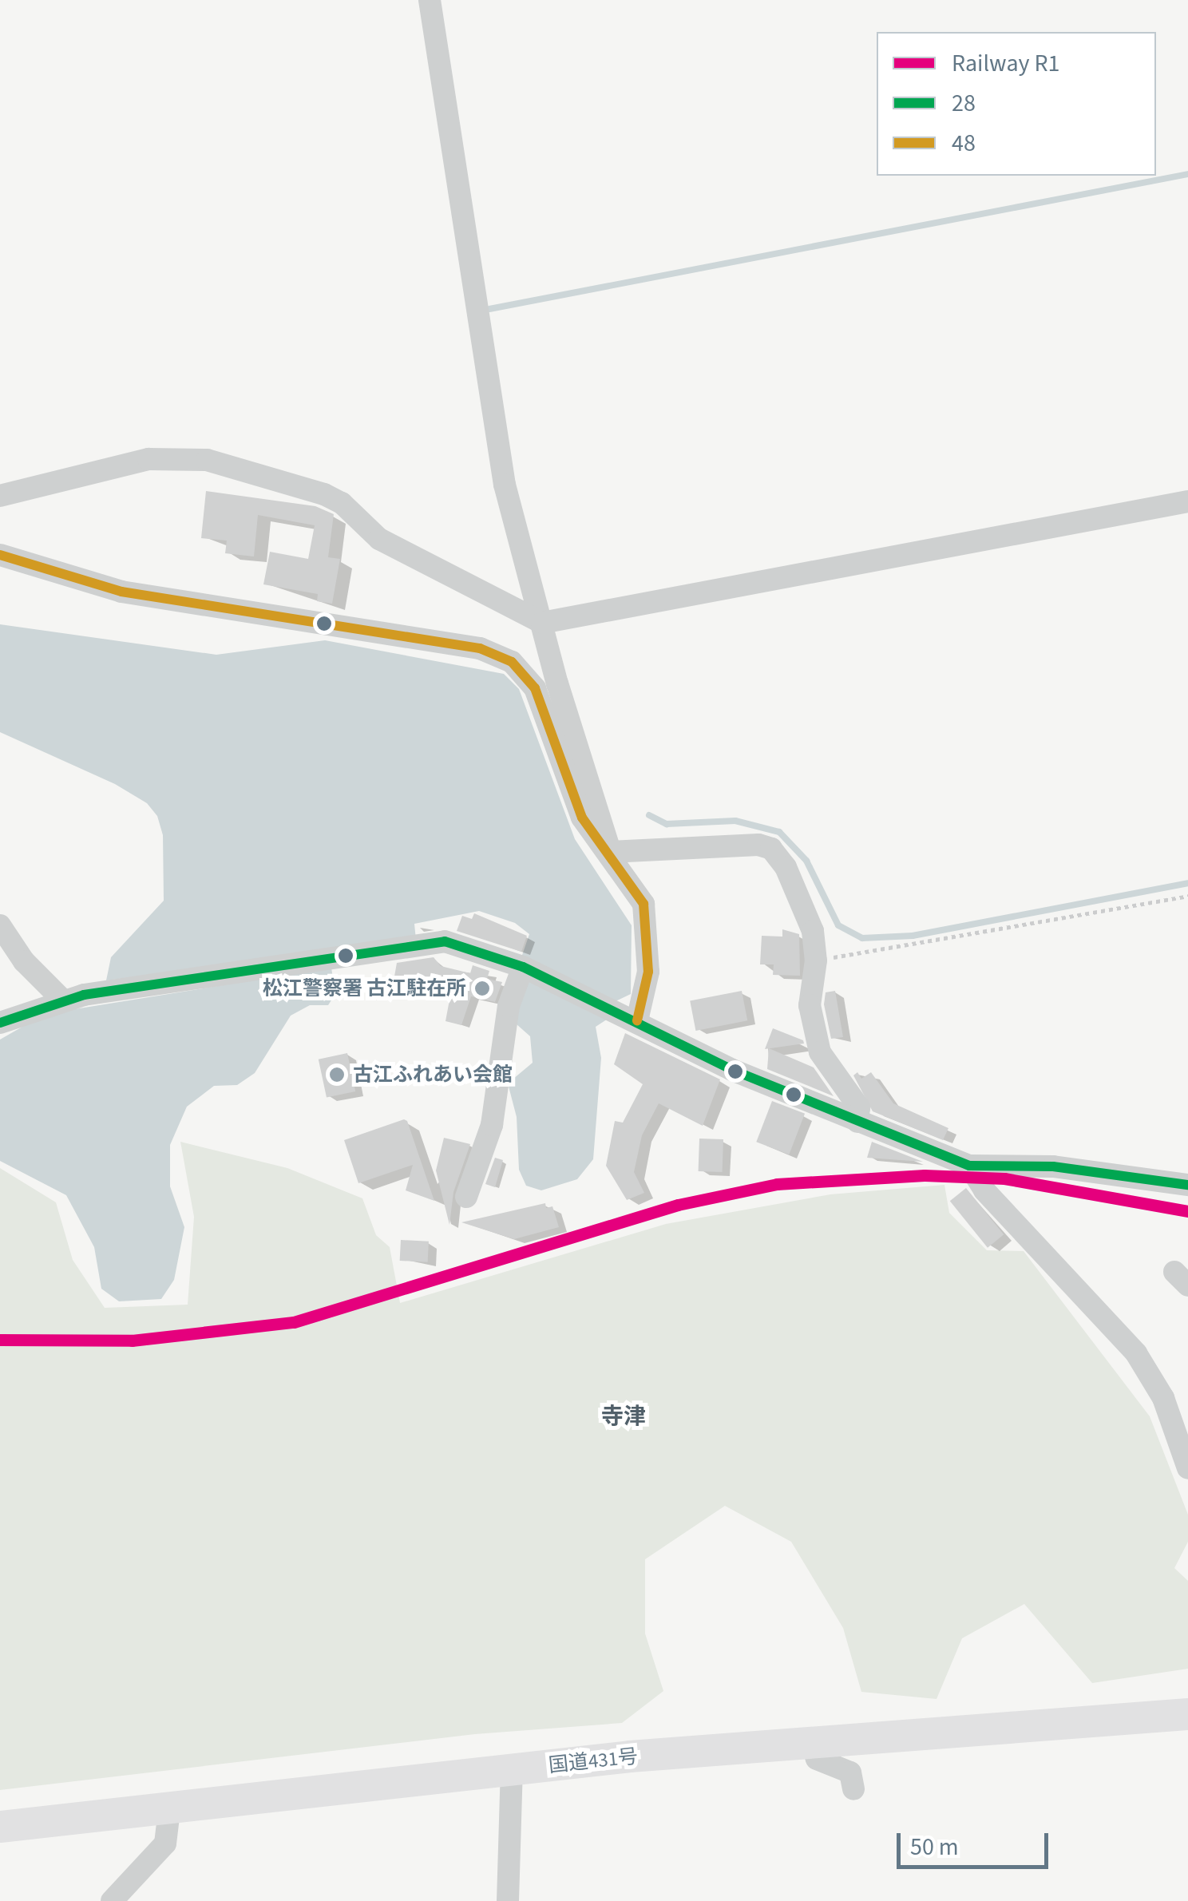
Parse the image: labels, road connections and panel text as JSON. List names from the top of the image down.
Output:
{
  "streets": {
    "highway": ["国道431号"]
  },
  "districts": ["寺津"],
  "places": ["松江警察署 古江駐在所", "古江ふれあい会館"],
  "lines": ["transit line 48", "transit line 28", "rail line R1"],
  "legend": ["Railway R1", "28", "48"],
  "scale_bar": "50 m"
}
